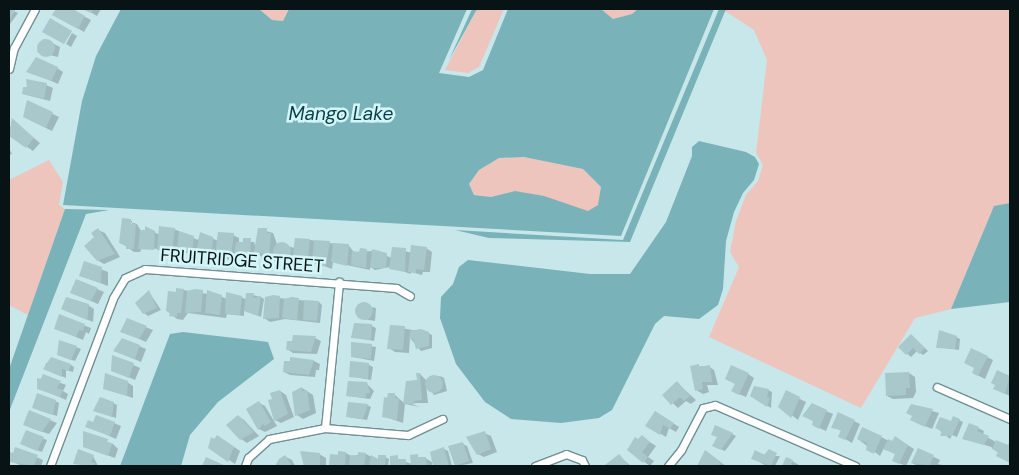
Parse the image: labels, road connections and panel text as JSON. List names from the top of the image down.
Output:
{
  "streets": {
    "street": ["FRUITRIDGE STREET"]
  },
  "water": ["Mango Lake"]
}
